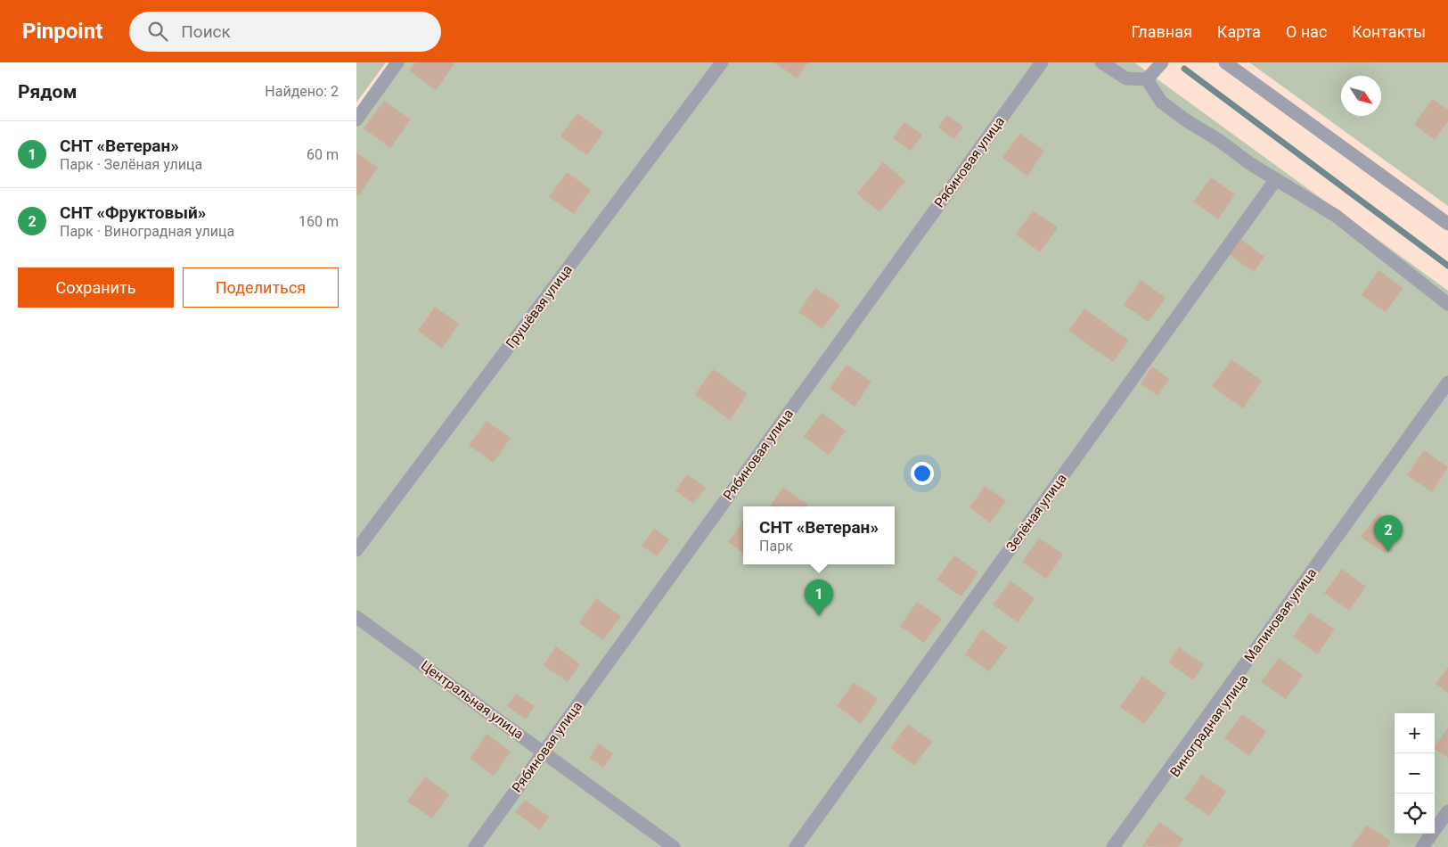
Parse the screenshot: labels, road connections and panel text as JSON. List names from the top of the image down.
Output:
{
  "streets": {
    "street": [
      "Рябиновая улица",
      "Грушёвая улица",
      "Зелёная улица",
      "Малиновая улица",
      "Центральная улица",
      "Виноградная улица"
    ]
  },
  "crossings": [
    ["Рябиновая улица", "Центральная улица"],
    ["Малиновая улица", "Виноградная улица"]
  ],
  "north": "bottom right",
  "page": {
    "header": "Pinpoint",
    "search": "Поиск",
    "nav": [
      "Главная",
      "Карта",
      "О нас",
      "Контакты"
    ],
    "heading": ["Рядом", "Найдено: 2"],
    "list": [
      {
        "mark": "1",
        "name": "СНТ «Ветеран»",
        "note": "Парк · Зелёная улица",
        "value": "60 m"
      },
      {
        "mark": "2",
        "name": "СНТ «Фруктовый»",
        "note": "Парк · Виноградная улица",
        "value": "160 m"
      }
    ],
    "buttons": ["Сохранить", "Поделиться"],
    "popup": ["СНТ «Ветеран»", "Парк"],
    "pins": ["2", "1"],
    "map_buttons": ["+", "−"]
  }
}
